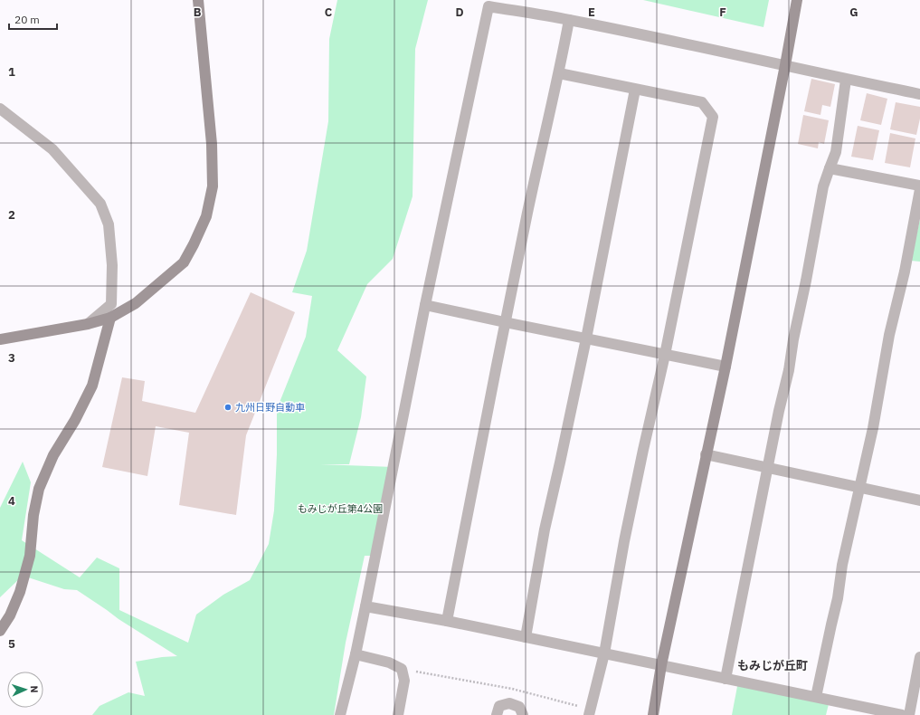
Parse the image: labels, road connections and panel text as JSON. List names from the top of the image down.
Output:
{
  "districts": ["もみじが丘町"],
  "parks": ["もみじが丘第4公園"],
  "places": ["九州日野自動車"],
  "scale_bar": "20 m",
  "north": "right",
  "grid": {
    "columns": [
      "B",
      "C",
      "D",
      "E",
      "F",
      "G"
    ],
    "rows": [
      "1",
      "2",
      "3",
      "4",
      "5"
    ]
  }
}
